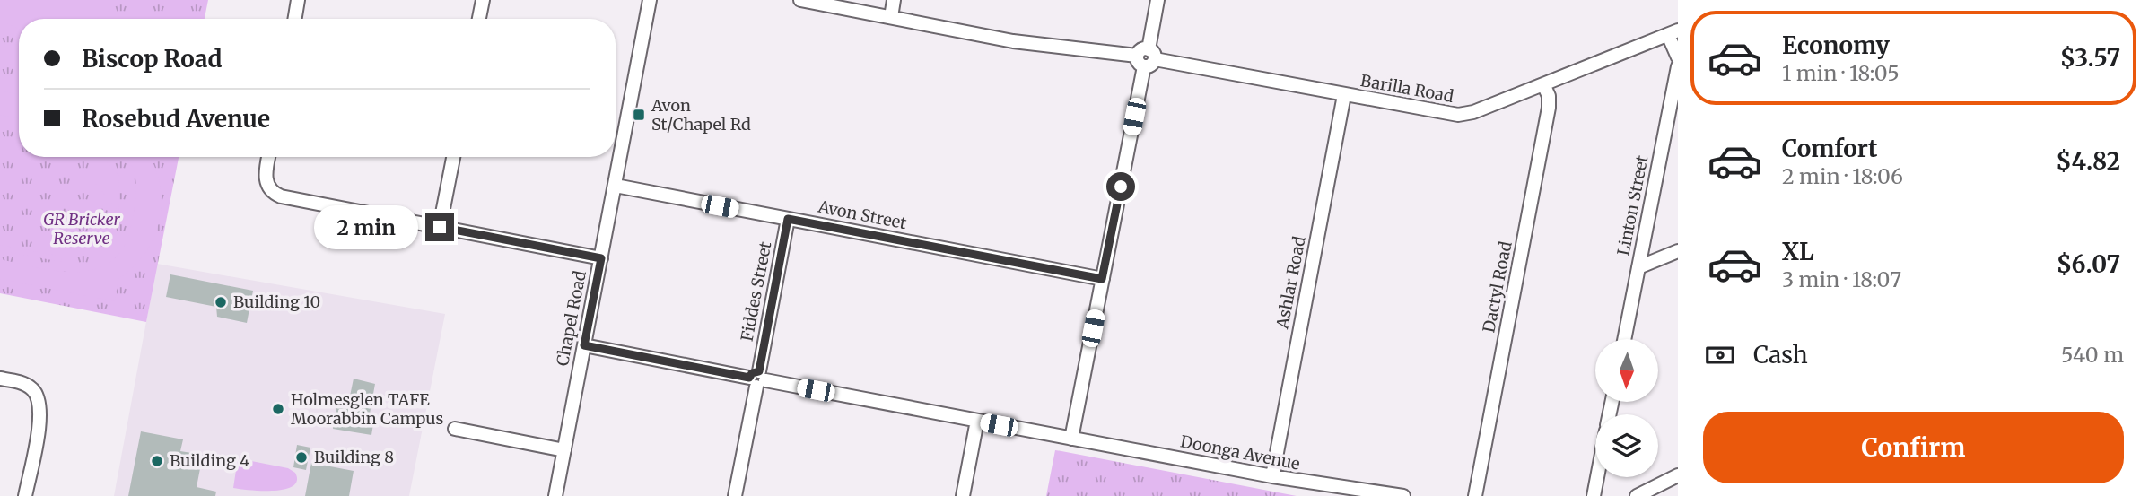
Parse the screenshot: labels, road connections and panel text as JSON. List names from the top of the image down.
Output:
{
  "streets": {
    "street": [
      "Barilla Road",
      "Linton Street",
      "Avon Street",
      "Ashlar Road",
      "Dactyl Road",
      "Fiddes Street",
      "Chapel Road",
      "Doonga Avenue"
    ]
  },
  "crossings": [
    ["Barilla Road", "Ashlar Road"],
    ["Barilla Road", "Dactyl Road"],
    ["Avon Street", "Fiddes Street"],
    ["Avon Street", "Chapel Road"],
    ["Ashlar Road", "Doonga Avenue"],
    ["Fiddes Street", "Doonga Avenue"],
    ["Chapel Road", "Doonga Avenue"]
  ],
  "parks": ["GR Bricker Reserve"],
  "places": {
    "transit": ["Avon St/Chapel Rd"],
    "other": [
      "Building 10",
      "Holmesglen TAFE Moorabbin Campus",
      "Building 8",
      "Building 4"
    ]
  },
  "north": "bottom",
  "page": {
    "list": [
      {
        "name": "Economy",
        "note": "1 min · 18:05",
        "value": "$3.57"
      },
      {
        "name": "Comfort",
        "note": "2 min · 18:06",
        "value": "$4.82"
      },
      {
        "name": "XL",
        "note": "3 min · 18:07",
        "value": "$6.07"
      }
    ],
    "banner": ["Biscop Road", "Rosebud Avenue"],
    "bubble": "2 min",
    "pay": ["Cash", "540 m"],
    "buttons": "Confirm"
  }
}
